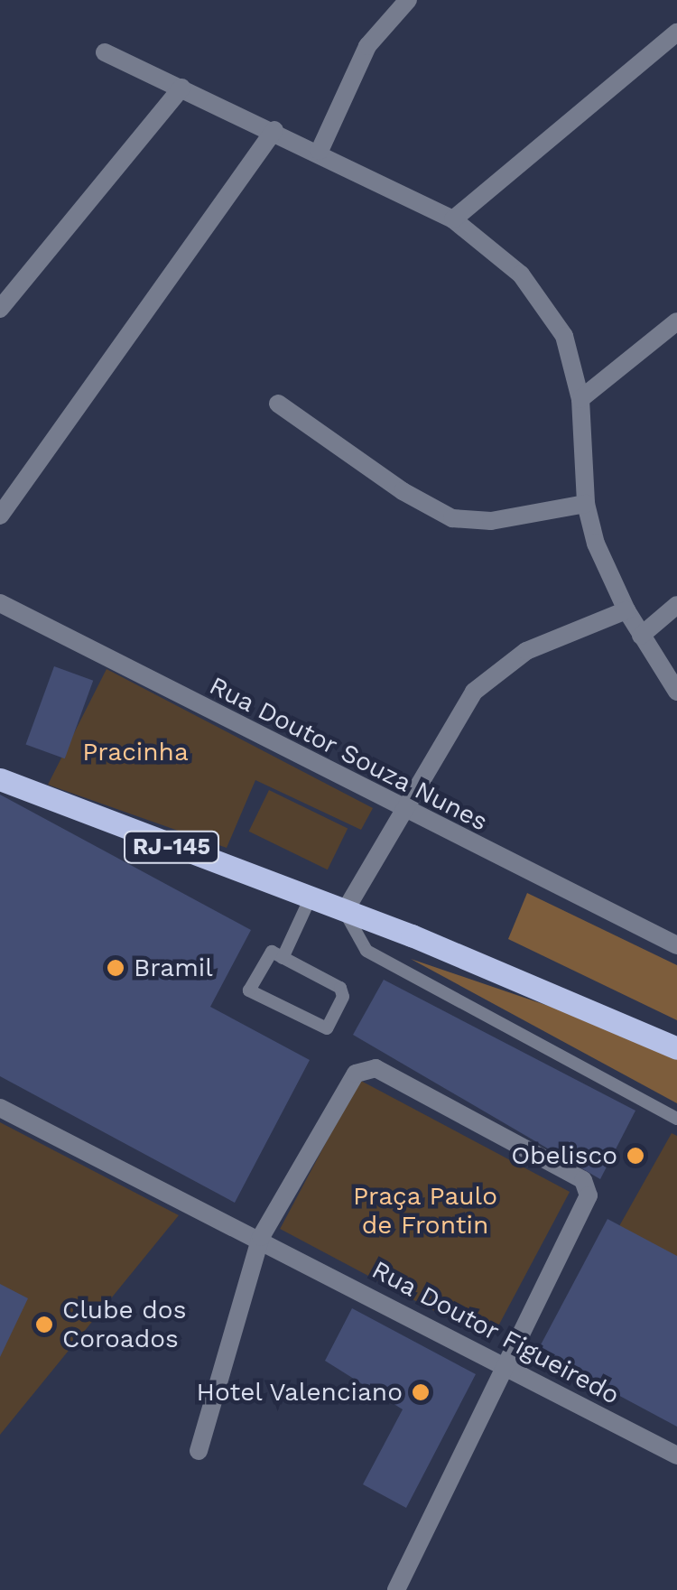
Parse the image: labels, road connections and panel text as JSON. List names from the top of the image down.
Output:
{
  "streets": {
    "main road": ["RJ-145"],
    "street": ["Rua Doutor Souza Nunes", "Rua Doutor Figueiredo"]
  },
  "parks": ["Pracinha", "Praça Paulo de Frontin"],
  "places": [
    "Bramil",
    "Obelisco",
    "Clube dos Coroados",
    "Hotel Valenciano"
  ]
}
